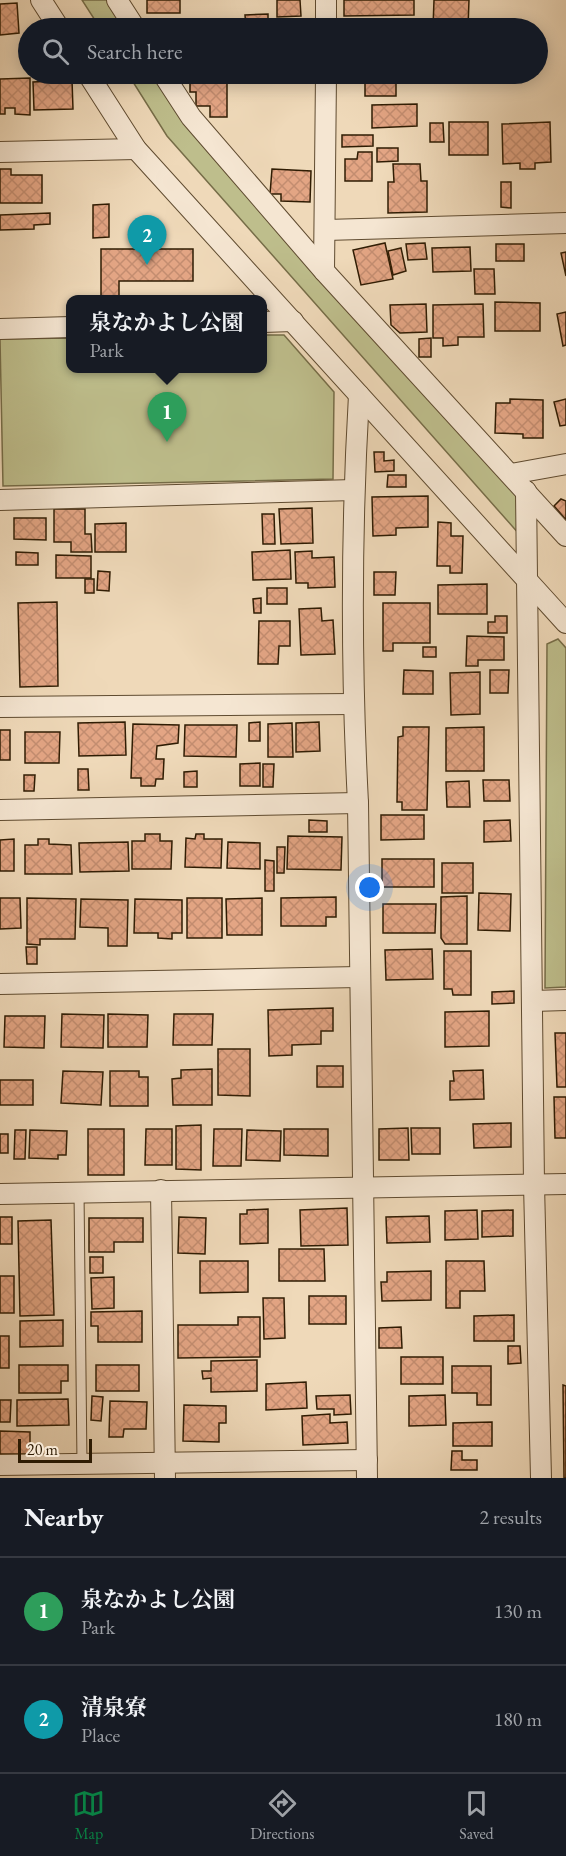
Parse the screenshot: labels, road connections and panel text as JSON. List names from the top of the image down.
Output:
{
  "scale_bar": "20 m",
  "page": {
    "search": "Search here",
    "pins": ["2", "1"],
    "popup": ["泉なかよし公園", "Park"],
    "scale": "20 m",
    "heading": ["Nearby", "2 results"],
    "list": [
      {
        "mark": "1",
        "name": "泉なかよし公園",
        "note": "Park",
        "value": "130 m"
      },
      {
        "mark": "2",
        "name": "清泉寮",
        "note": "Place",
        "value": "180 m"
      }
    ],
    "nav": ["Map", "Directions", "Saved"]
  }
}
